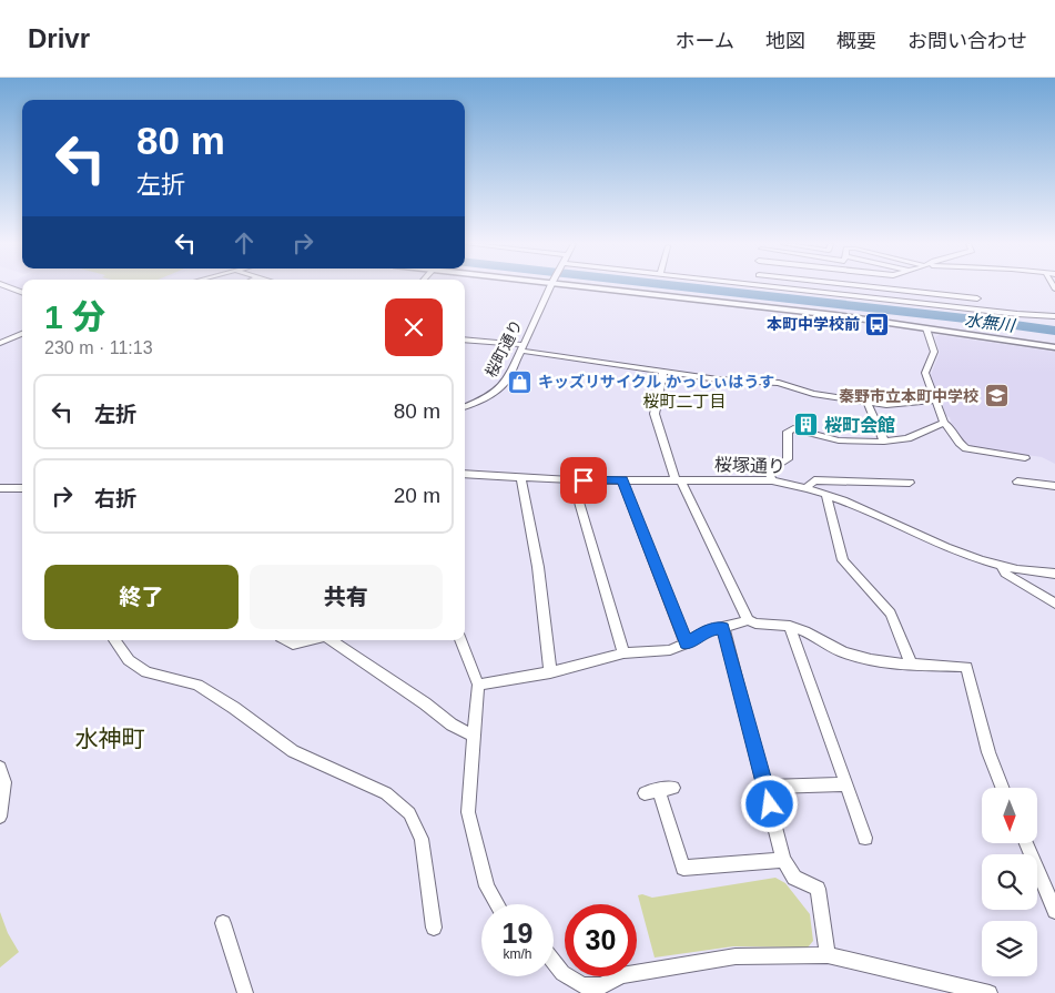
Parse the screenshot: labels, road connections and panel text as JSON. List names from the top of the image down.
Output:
{
  "streets": {
    "street": ["桜町通り", "桜塚通り"]
  },
  "districts": ["桜町二丁目", "水神町"],
  "water": ["水無川"],
  "places": {
    "bus stop": ["本町中学校前"],
    "shop": ["キッズリサイクル かっしぃはうす"],
    "school or university": ["秦野市立本町中学校"],
    "building": ["桜町会館"]
  },
  "north": "bottom",
  "page": {
    "header": "Drivr",
    "nav": [
      "ホーム",
      "地図",
      "概要",
      "お問い合わせ"
    ],
    "turn": ["80 m", "左折"],
    "heading": ["1 分", "230 m · 11:13"],
    "list": [
      {
        "name": "左折",
        "value": "80 m"
      },
      {
        "name": "右折",
        "value": "20 m"
      }
    ],
    "buttons": ["終了", "共有"],
    "speed": "19 km/h",
    "limit": "30"
  }
}
